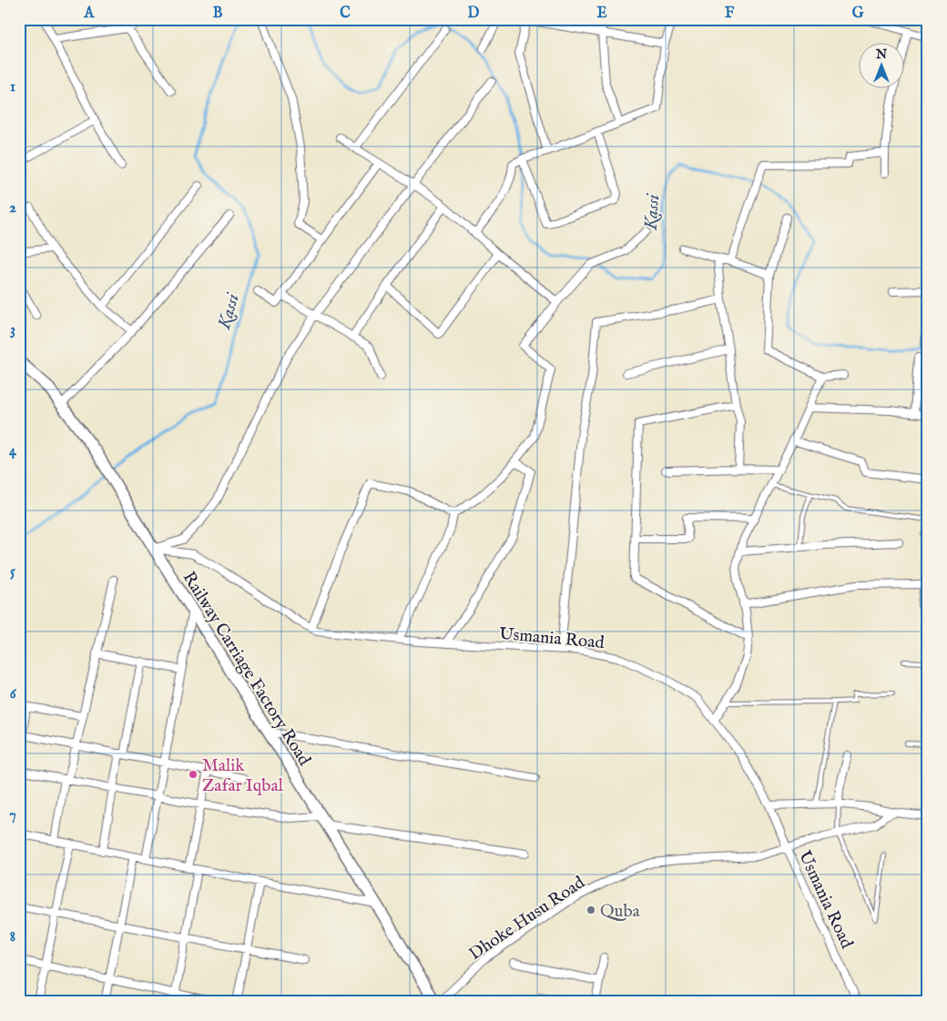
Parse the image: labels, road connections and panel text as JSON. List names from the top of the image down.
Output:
{
  "streets": {
    "main road": ["Railway Carriage Factory Road"],
    "street": ["Usmania Road", "Dhoke Husu Road"]
  },
  "crossings": [
    ["Usmania Road", "Railway Carriage Factory Road"],
    ["Usmania Road", "Dhoke Husu Road"]
  ],
  "water": ["Kassi"],
  "places": ["Malik Zafar Iqbal", "Quba"],
  "north": "top",
  "grid": {
    "columns": [
      "A",
      "B",
      "C",
      "D",
      "E",
      "F",
      "G"
    ],
    "rows": [
      "1",
      "2",
      "3",
      "4",
      "5",
      "6",
      "7",
      "8"
    ]
  }
}
